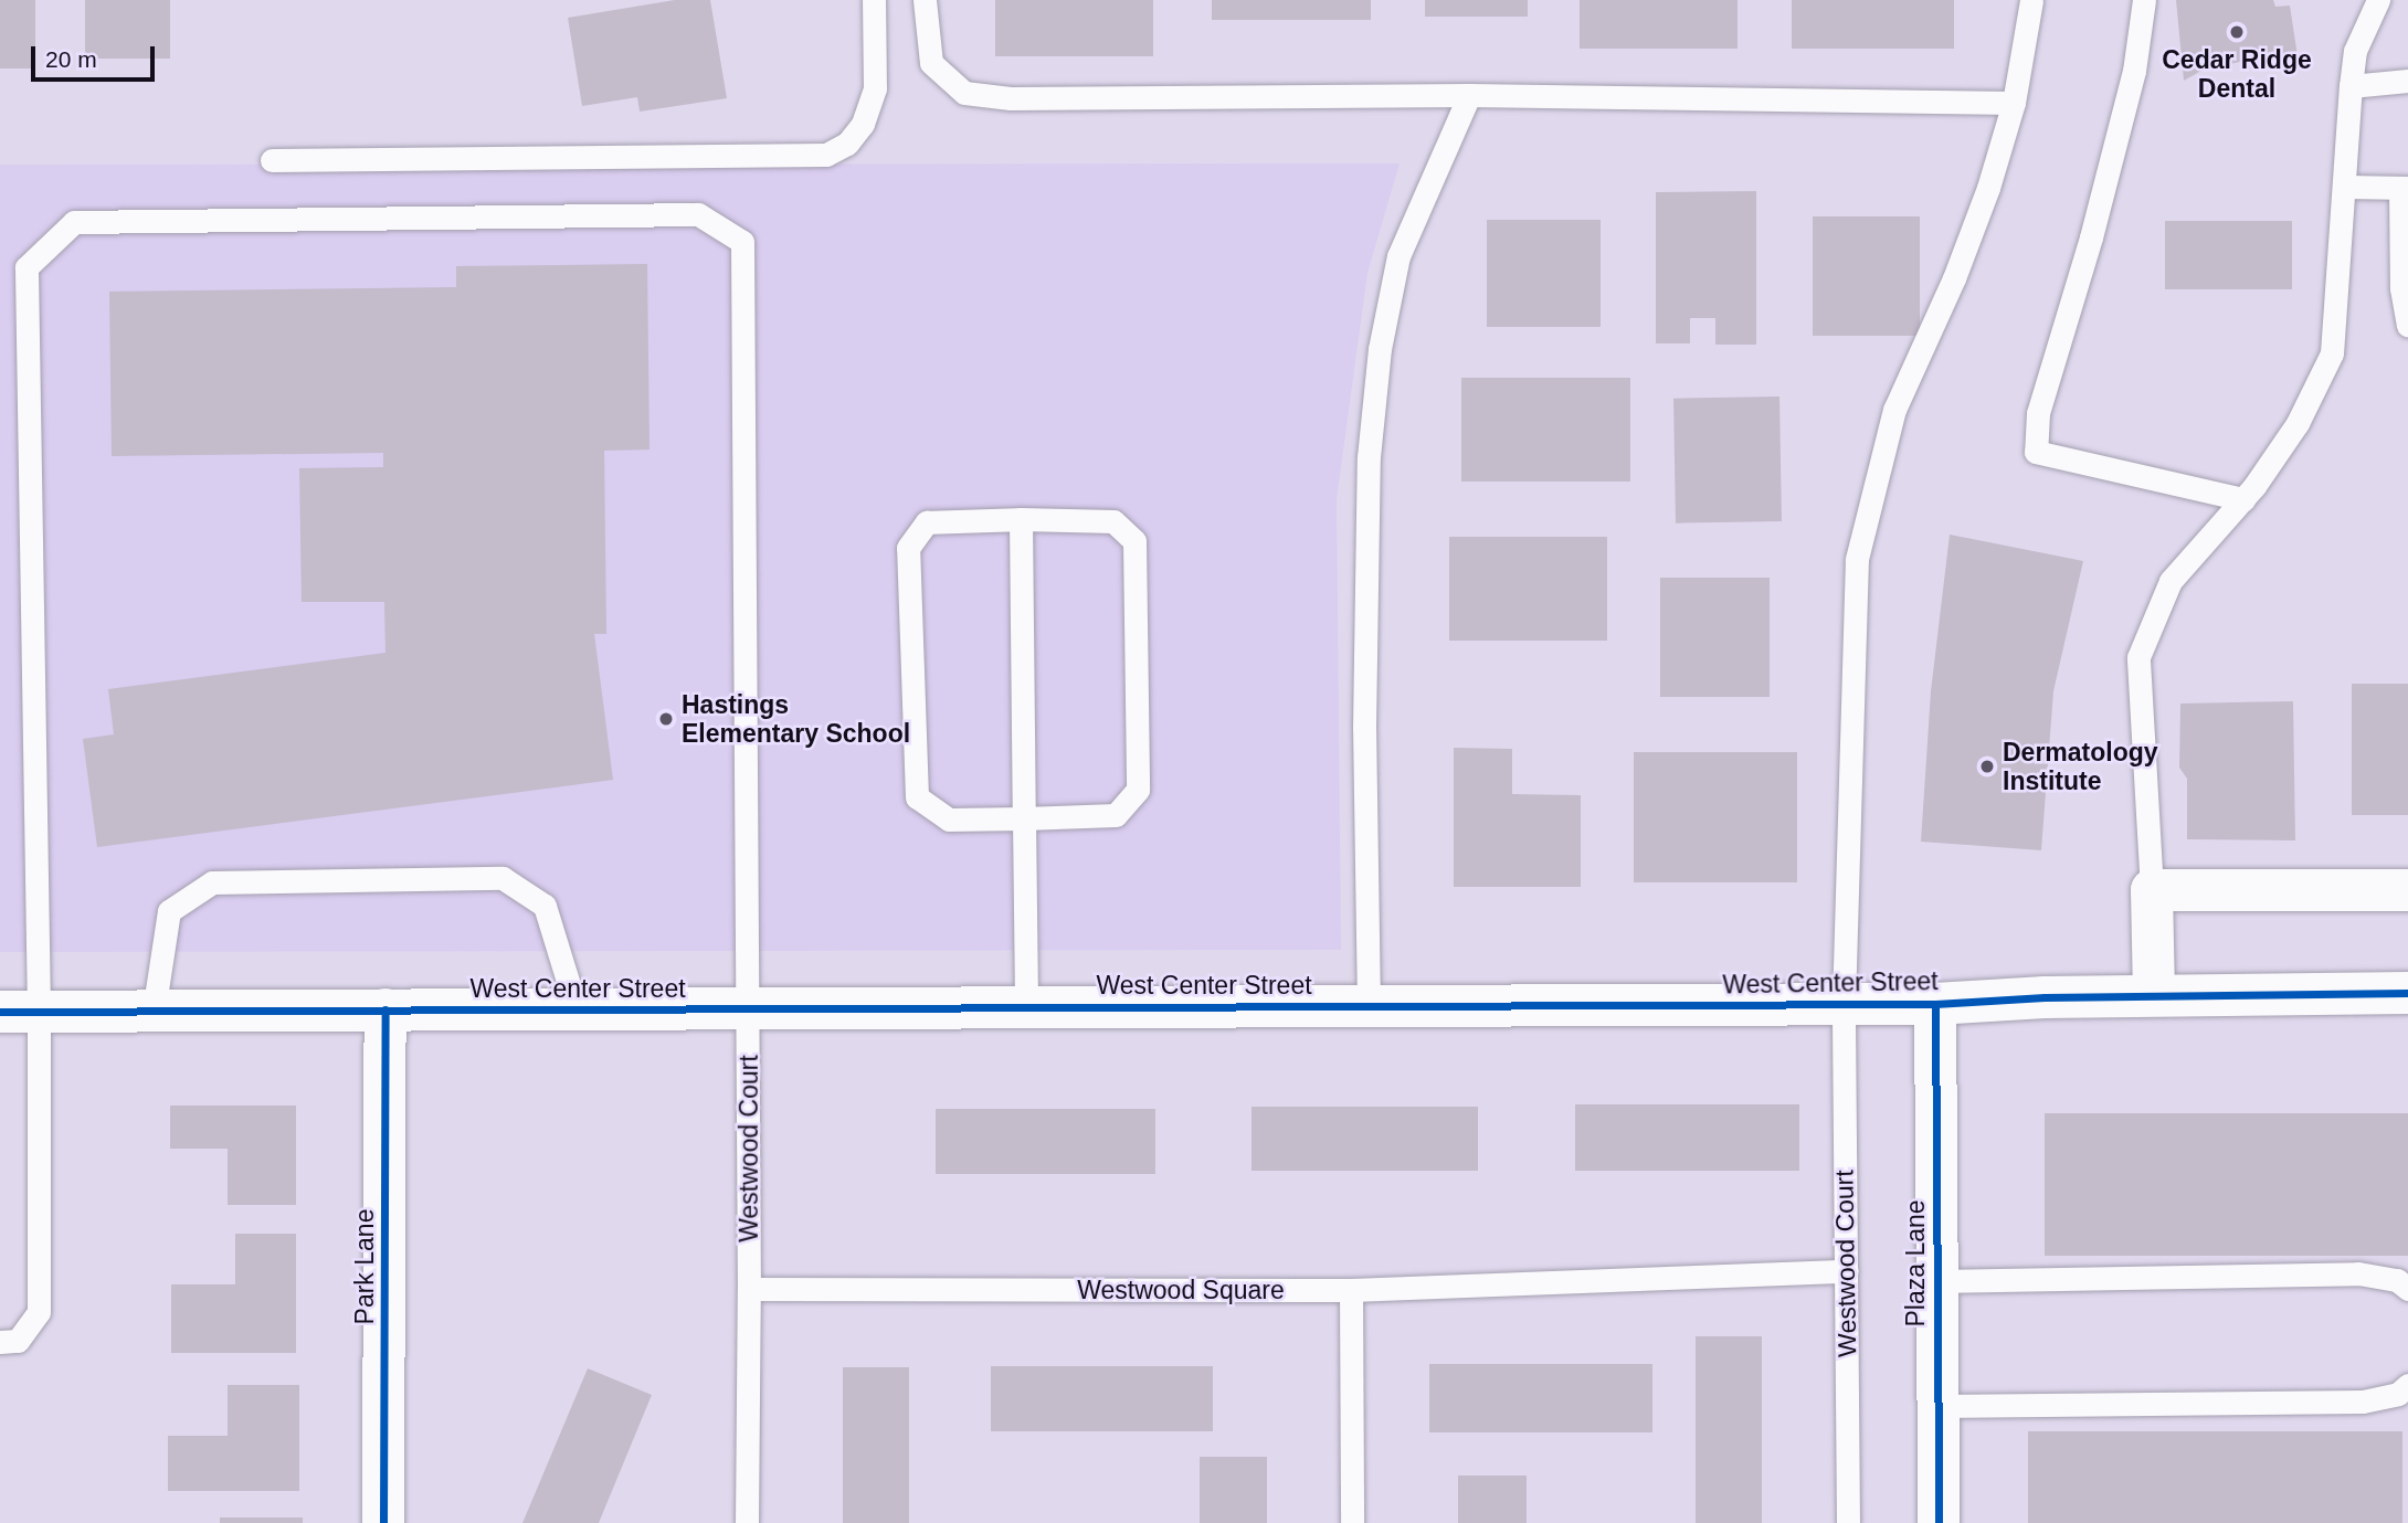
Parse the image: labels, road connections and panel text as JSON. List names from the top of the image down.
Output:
{
  "streets": {
    "street": ["West Center Street", "Plaza Lane", "Park Lane"],
    "lane": ["Westwood Court", "Westwood Square"]
  },
  "crossings": [
    ["West Center Street", "Westwood Court"],
    ["West Center Street", "Plaza Lane"],
    ["West Center Street", "Park Lane"],
    ["Westwood Court", "Westwood Square"]
  ],
  "places": ["Cedar Ridge Dental", "Hastings Elementary School", "Dermatology Institute"],
  "scale_bar": "20 m"
}
